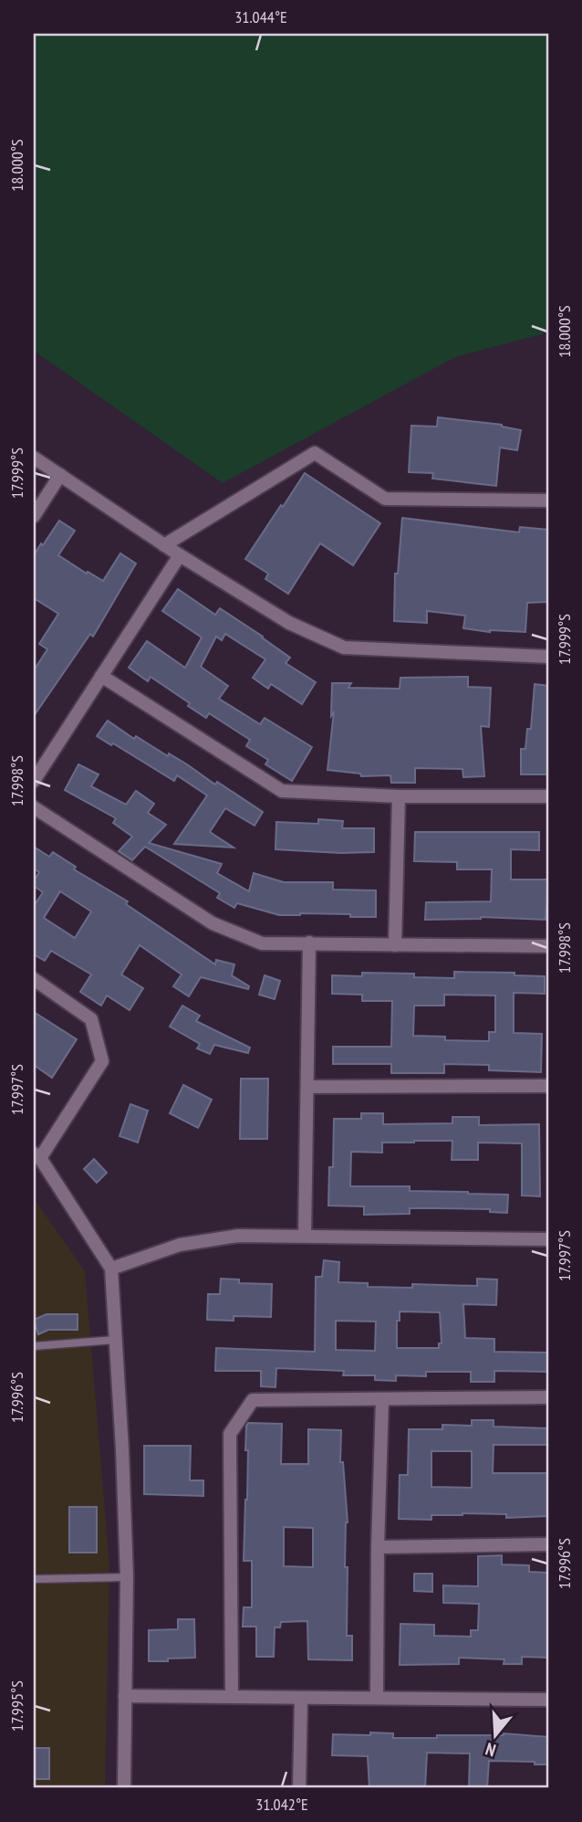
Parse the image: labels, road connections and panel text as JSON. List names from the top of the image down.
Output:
{
  "north": "bottom",
  "coordinates": [
    "31.044°E",
    "18.000°S",
    "17.999°S",
    "17.998°S",
    "17.997°S",
    "17.996°S",
    "17.995°S",
    "31.042°E"
  ]
}
